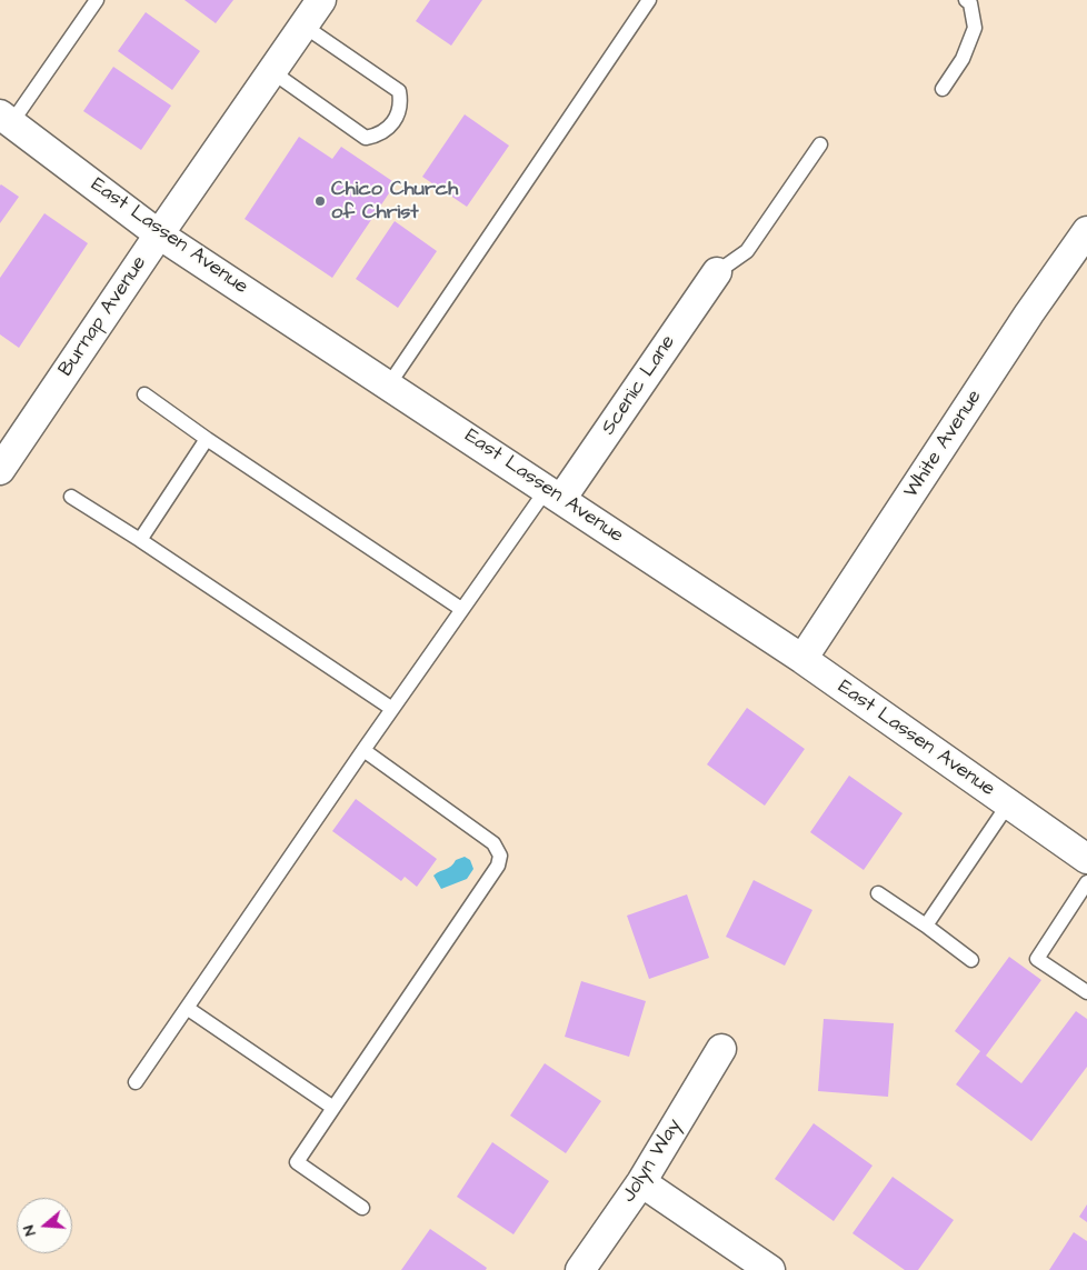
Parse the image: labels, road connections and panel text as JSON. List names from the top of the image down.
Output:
{
  "streets": {
    "street": [
      "East Lassen Avenue",
      "Burnap Avenue",
      "Scenic Lane",
      "White Avenue",
      "Jolyn Way"
    ]
  },
  "crossings": [
    ["East Lassen Avenue", "Burnap Avenue"],
    ["East Lassen Avenue", "Scenic Lane"],
    ["East Lassen Avenue", "White Avenue"]
  ],
  "places": ["Chico Church of Christ"],
  "north": "left"
}
